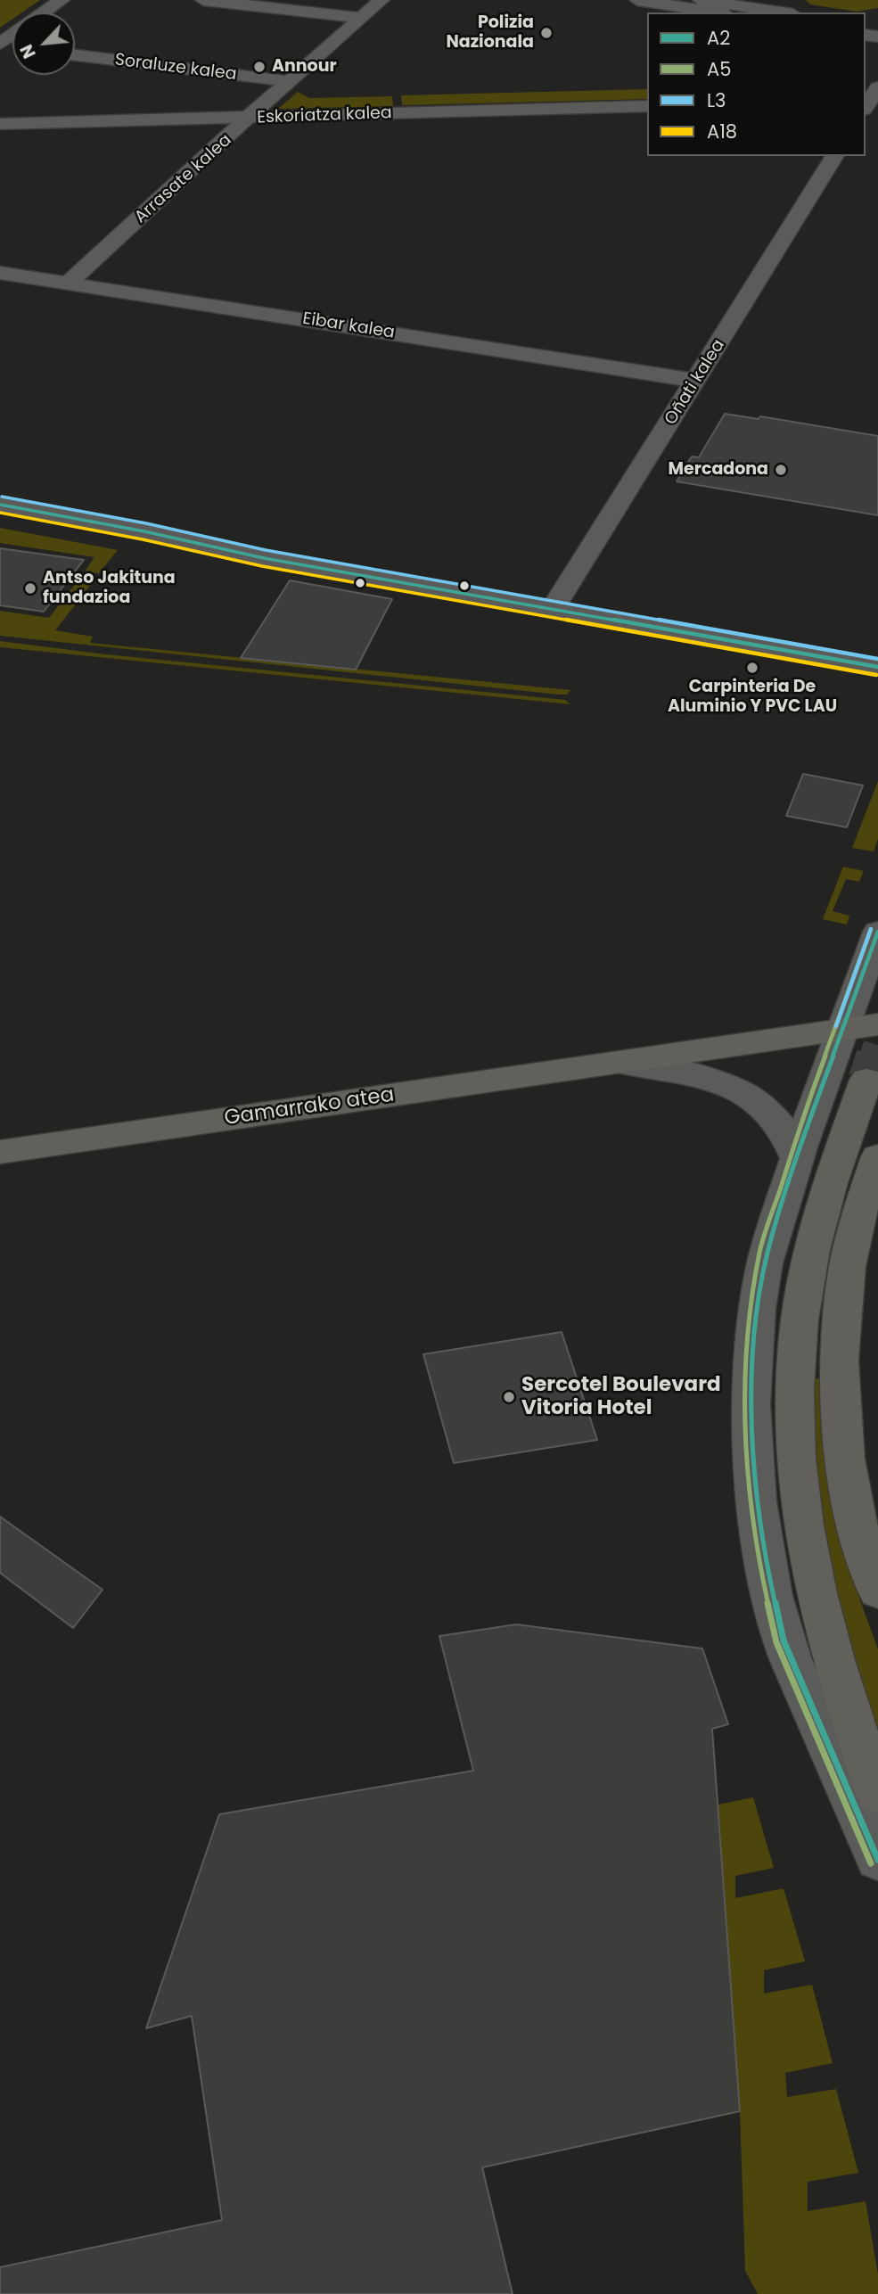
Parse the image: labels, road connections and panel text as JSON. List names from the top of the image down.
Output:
{
  "streets": {
    "main road": ["Gamarrako atea"],
    "street": [
      "Soraluze kalea",
      "Eskoriatza kalea",
      "Arrasate kalea",
      "Eibar kalea",
      "Oñati kalea"
    ]
  },
  "crossings": [
    ["Soraluze kalea", "Arrasate kalea"],
    ["Eskoriatza kalea", "Arrasate kalea"],
    ["Arrasate kalea", "Eibar kalea"],
    ["Eibar kalea", "Oñati kalea"]
  ],
  "places": [
    "Polizia Nazionala",
    "Annour",
    "Mercadona",
    "Antso Jakituna fundazioa",
    "Carpinteria De Aluminio Y PVC LAU",
    "Sercotel Boulevard Vitoria Hotel"
  ],
  "lines": [
    "transit line L3",
    "transit line A2",
    "transit line A18",
    "transit line A5"
  ],
  "legend": [
    "A2",
    "A5",
    "L3",
    "A18"
  ],
  "north": "bottom left"
}
